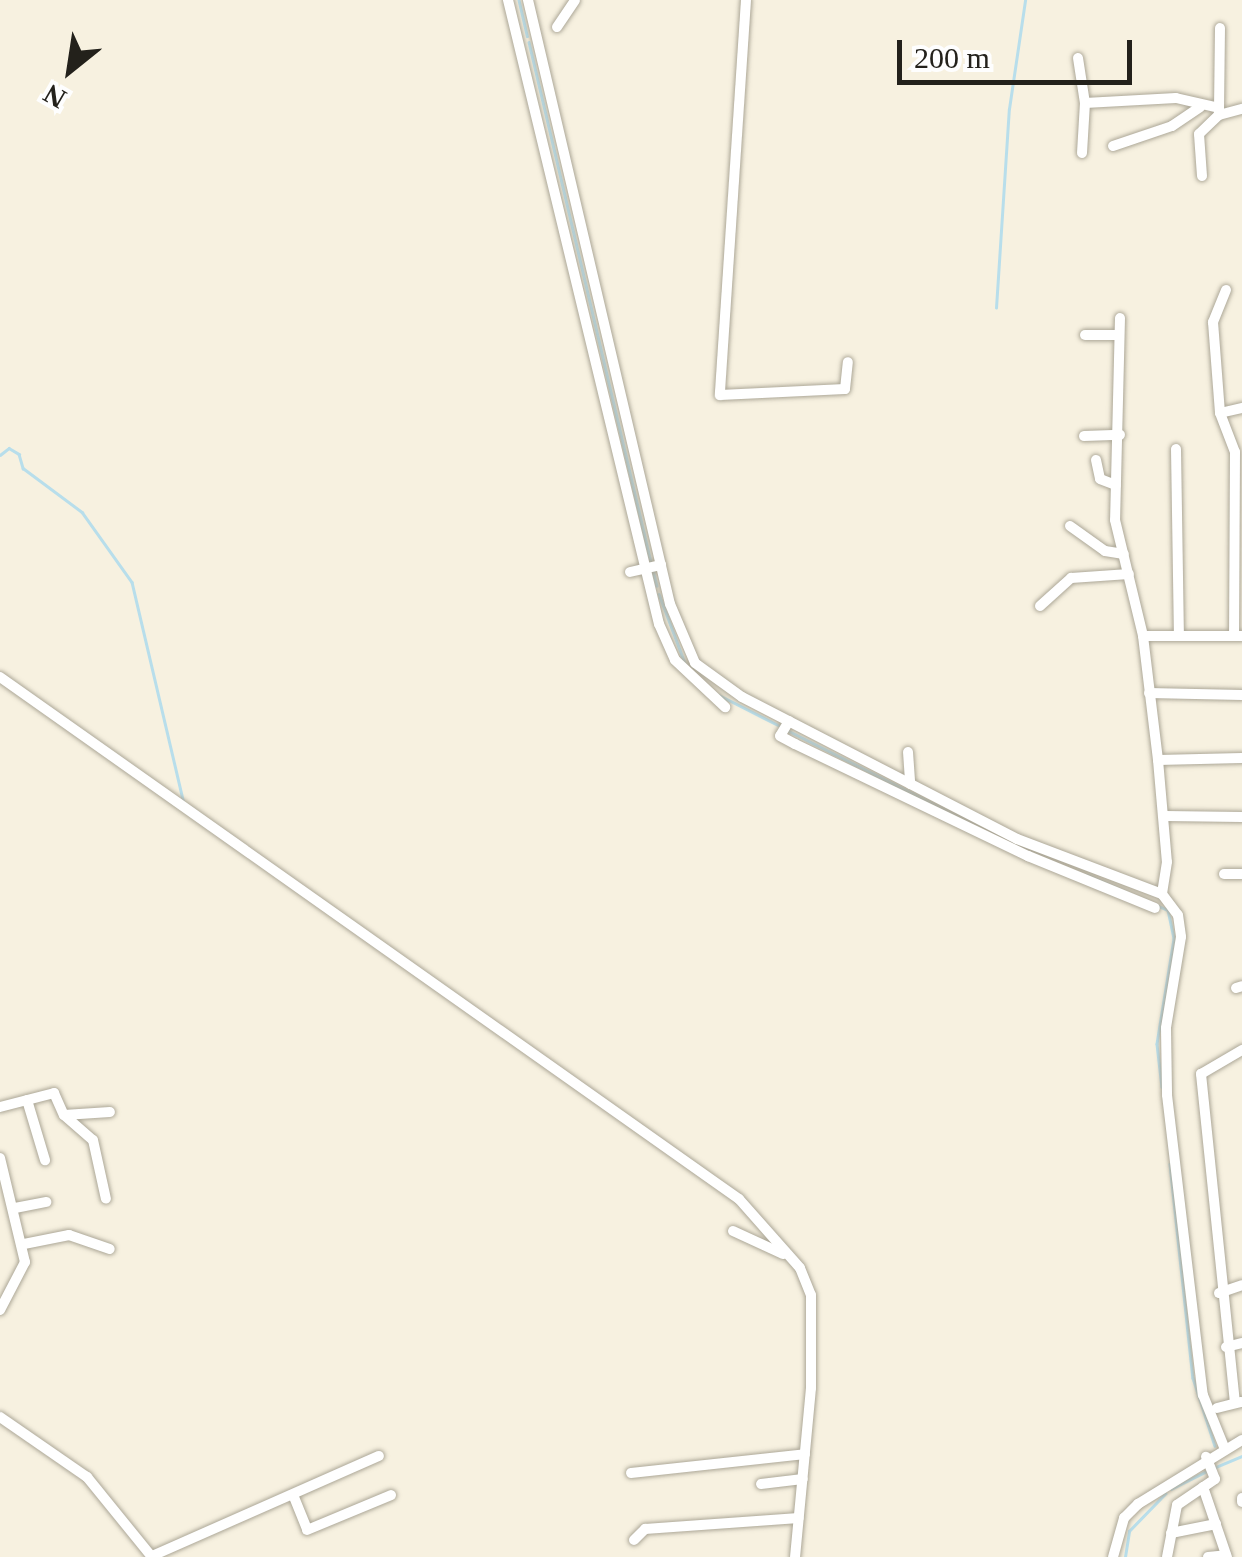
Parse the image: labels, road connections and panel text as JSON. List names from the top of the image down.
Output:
{
  "scale_bar": "200 m",
  "north": "bottom left"
}
